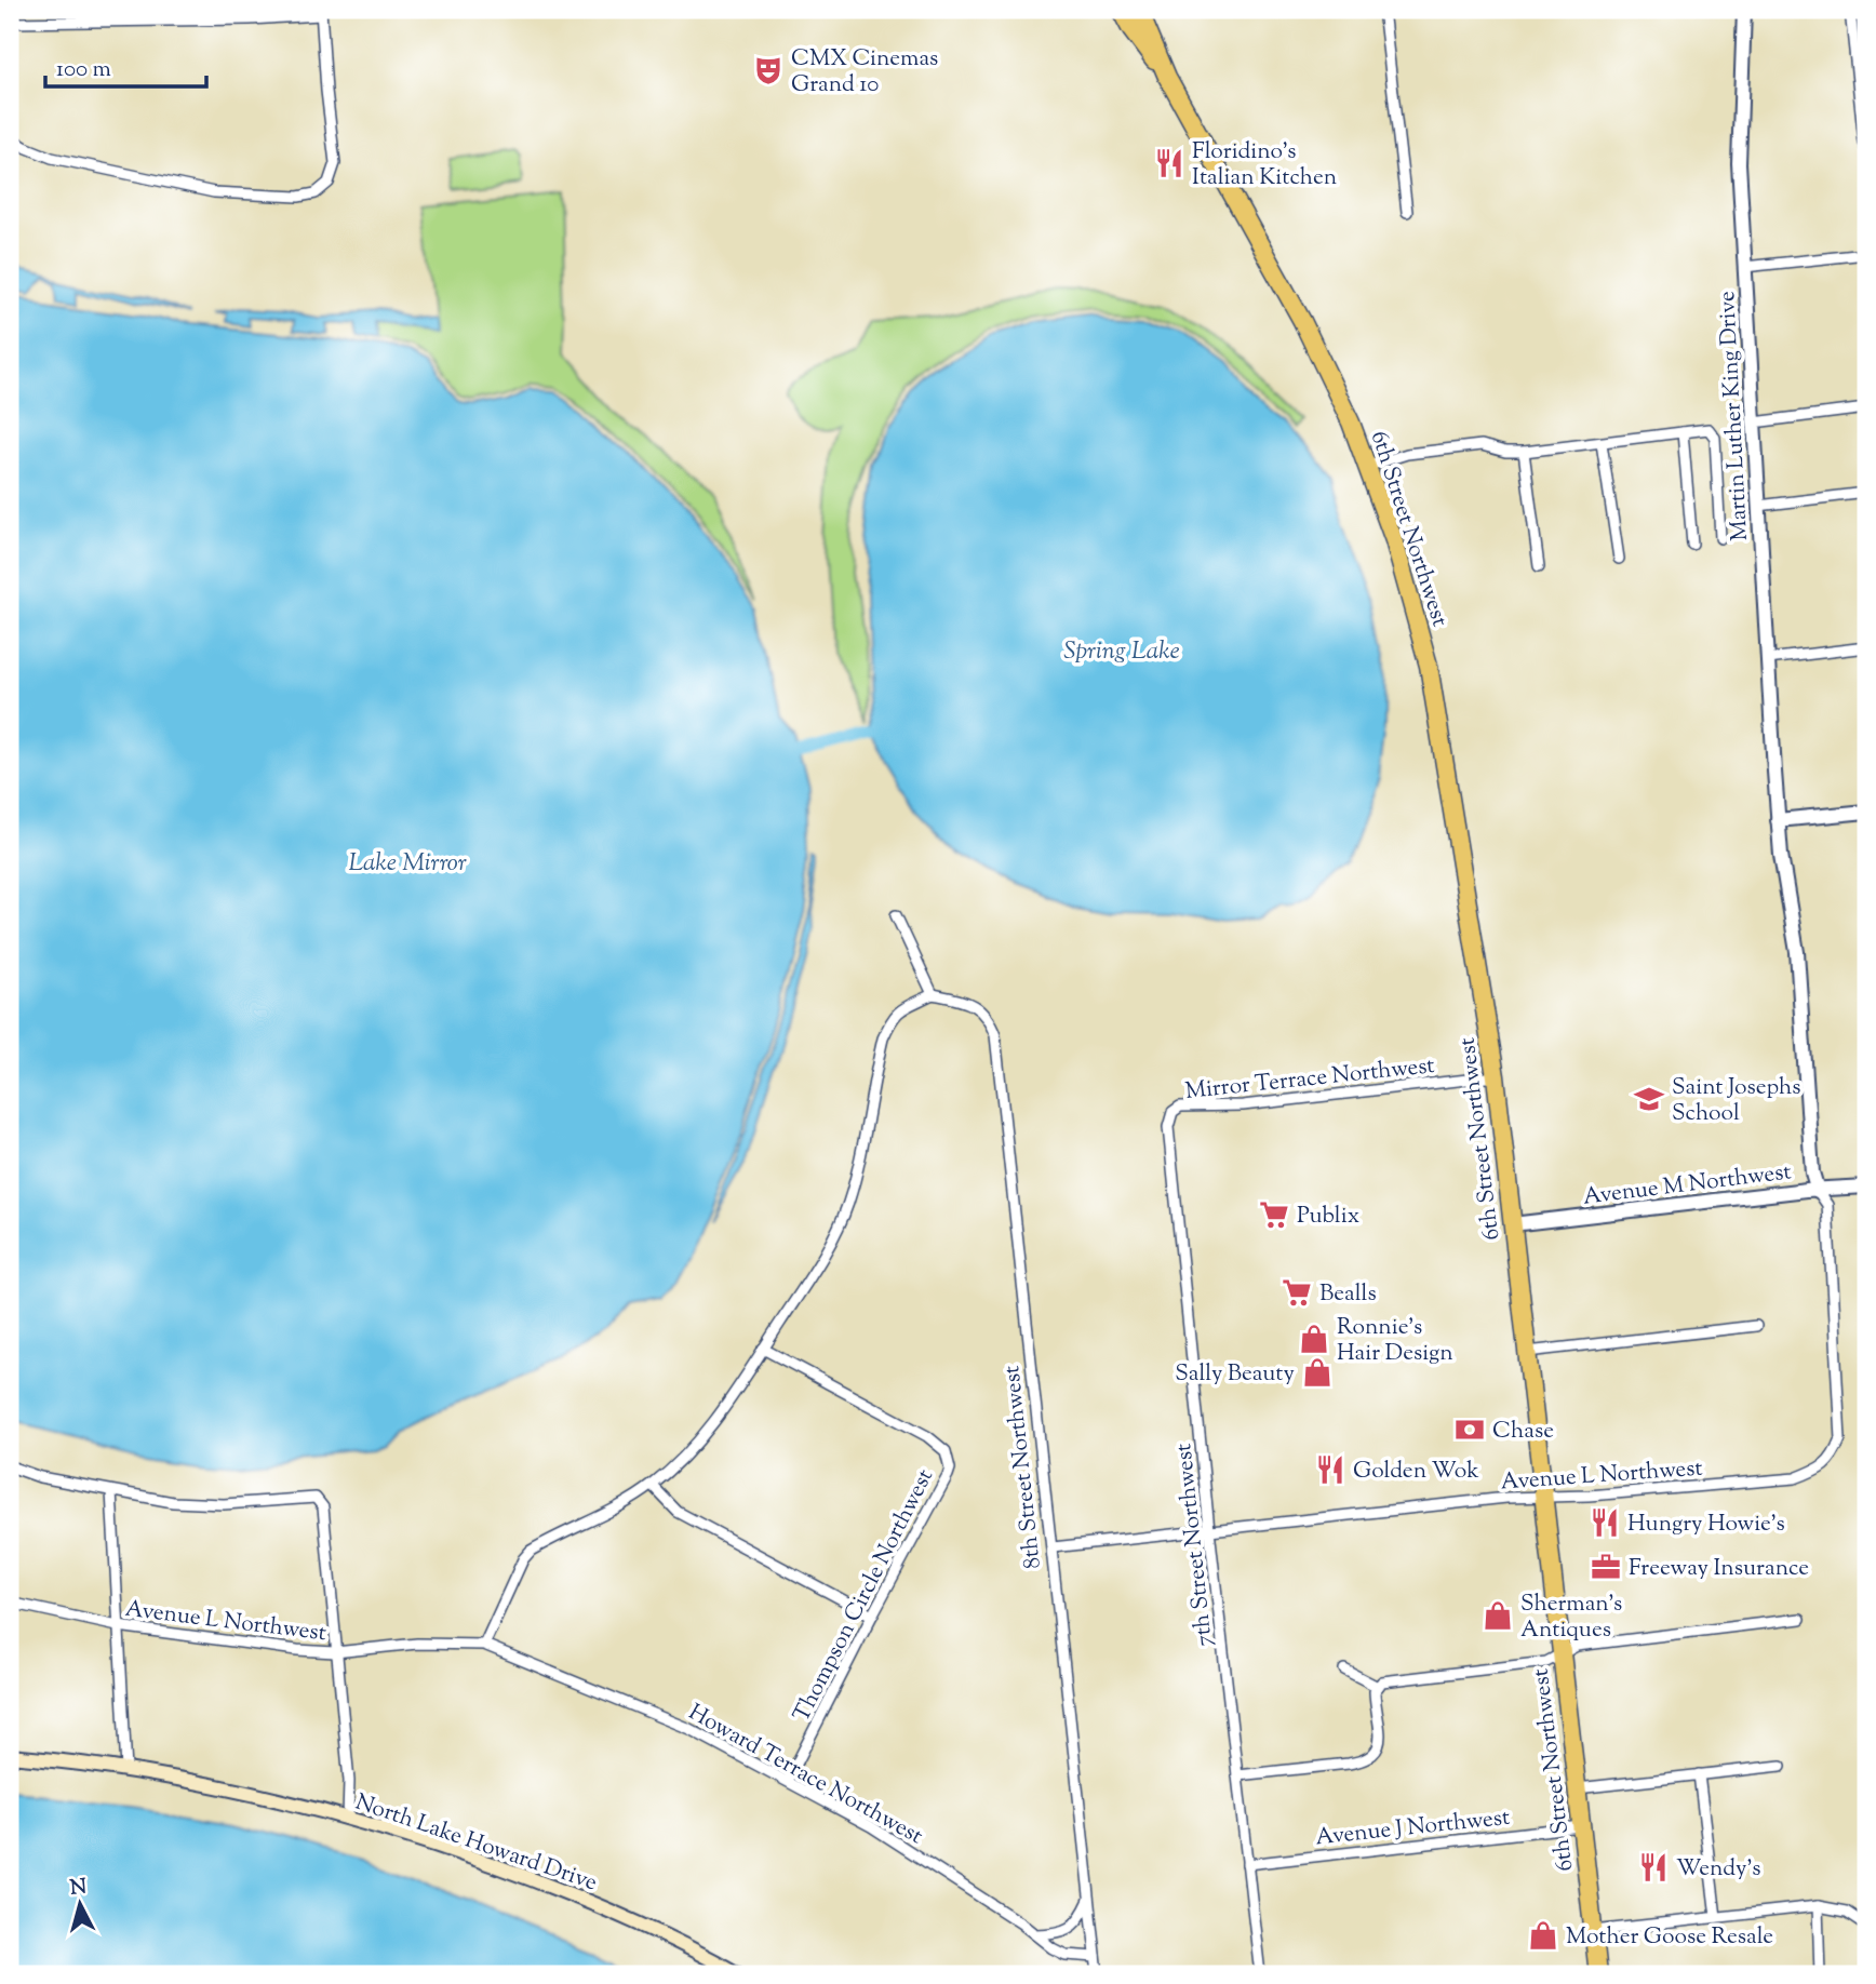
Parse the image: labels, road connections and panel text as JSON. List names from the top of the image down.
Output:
{
  "streets": {
    "highway": ["6th Street Northwest"],
    "main road": ["North Lake Howard Drive"],
    "street": [
      "Martin Luther King Drive",
      "Mirror Terrace Northwest",
      "Avenue M Northwest",
      "8th Street Northwest",
      "Avenue L Northwest",
      "7th Street Northwest",
      "Thompson Circle Northwest",
      "Howard Terrace Northwest",
      "Avenue J Northwest"
    ]
  },
  "crossings": [
    ["Martin Luther King Drive", "Avenue M Northwest"],
    ["Martin Luther King Drive", "Avenue L Northwest"],
    ["6th Street Northwest", "Mirror Terrace Northwest"],
    ["6th Street Northwest", "Avenue M Northwest"],
    ["6th Street Northwest", "Avenue L Northwest"],
    ["6th Street Northwest", "Avenue J Northwest"],
    ["Mirror Terrace Northwest", "7th Street Northwest"],
    ["Avenue M Northwest", "Avenue L Northwest"],
    ["8th Street Northwest", "Avenue L Northwest"],
    ["8th Street Northwest", "Howard Terrace Northwest"],
    ["Avenue L Northwest", "7th Street Northwest"],
    ["Avenue L Northwest", "Howard Terrace Northwest"],
    ["7th Street Northwest", "Avenue J Northwest"],
    ["Thompson Circle Northwest", "Howard Terrace Northwest"]
  ],
  "water": ["Spring Lake", "Lake Mirror"],
  "places": {
    "theatre": ["CMX Cinemas Grand 10"],
    "restaurant": [
      "Floridino’s Italian Kitchen",
      "Golden Wok",
      "Hungry Howie's",
      "Wendy's"
    ],
    "school or university": ["Saint Josephs School"],
    "supermarket": ["Publix", "Bealls"],
    "shop": [
      "Ronnie's Hair Design",
      "Sally Beauty",
      "Sherman’s Antiques",
      "Mother Goose Resale"
    ],
    "bank": ["Chase"],
    "office": ["Freeway Insurance"]
  },
  "scale_bar": "100 m",
  "north": "top"
}
